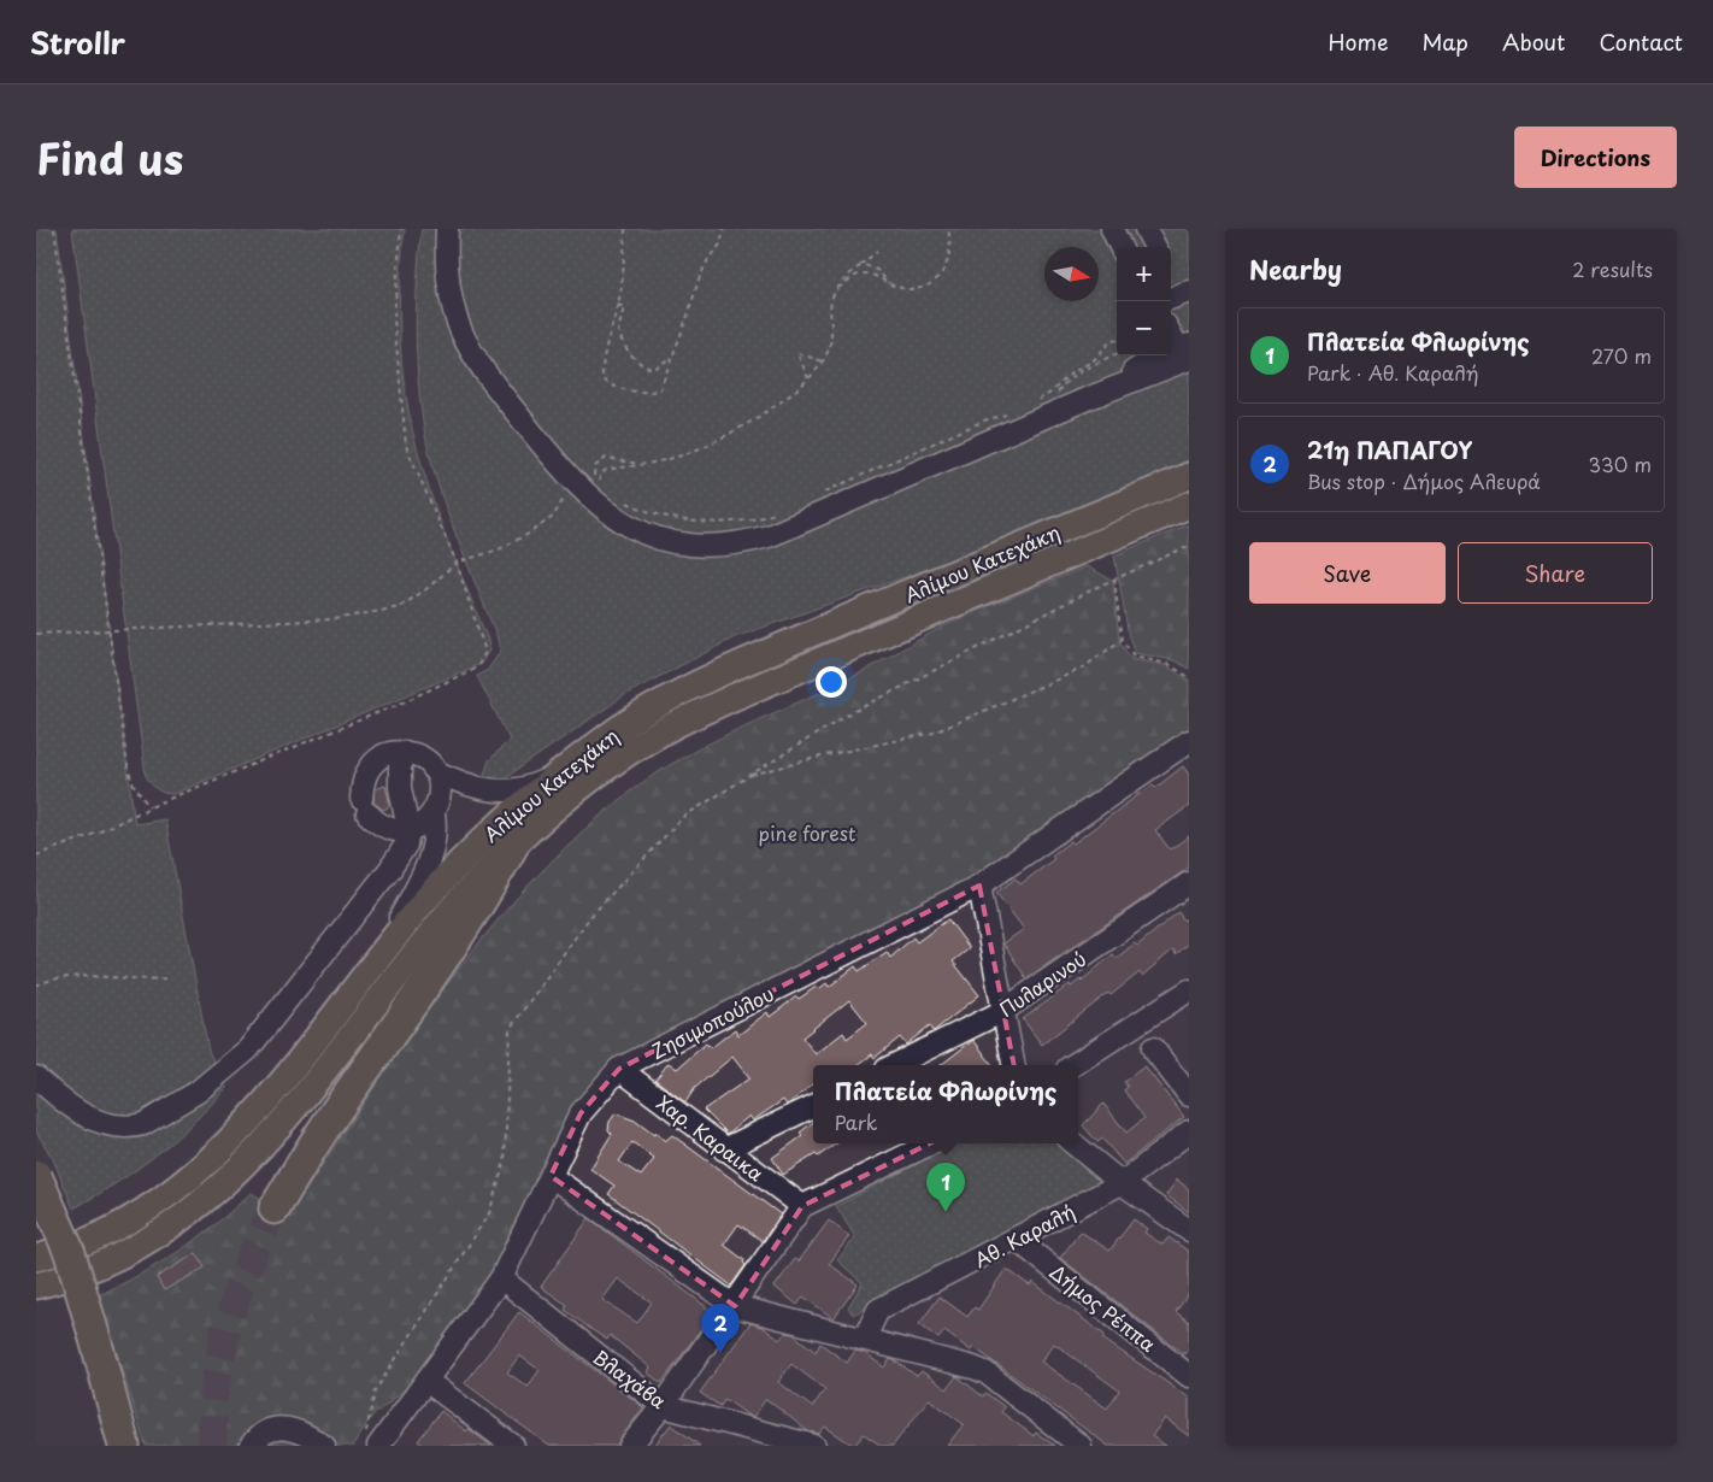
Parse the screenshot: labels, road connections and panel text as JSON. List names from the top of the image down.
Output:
{
  "streets": {
    "main road": ["Αλίμου Κατεχάκη"],
    "street": [
      "Πυλαρινού",
      "Ζησιμοπούλου",
      "Χαρ. Καραικα",
      "Αθ. Καραλή",
      "Δήμος Ρέππα",
      "Βλαχάβα"
    ]
  },
  "crossings": [
    ["Ζησιμοπούλου", "Χαρ. Καραικα"],
    ["Ζησιμοπούλου", "Βλαχάβα"],
    ["Αθ. Καραλή", "Δήμος Ρέππα"]
  ],
  "parks": ["pine forest"],
  "north": "right",
  "page": {
    "header": "Strollr",
    "nav": [
      "Home",
      "Map",
      "About",
      "Contact"
    ],
    "title": "Find us",
    "buttons": [
      "Directions",
      ["Save", "Share"]
    ],
    "heading": ["Nearby", "2 results"],
    "map_buttons": ["+", "−"],
    "list": [
      {
        "mark": "1",
        "name": "Πλατεία Φλωρίνης",
        "note": "Park · Αθ. Καραλή",
        "value": "270 m"
      },
      {
        "mark": "2",
        "name": "21η ΠΑΠΑΓΟΥ",
        "note": "Bus stop · Δήμος Αλευρά",
        "value": "330 m"
      }
    ],
    "popup": ["Πλατεία Φλωρίνης", "Park"],
    "pins": ["1", "2"]
  }
}
